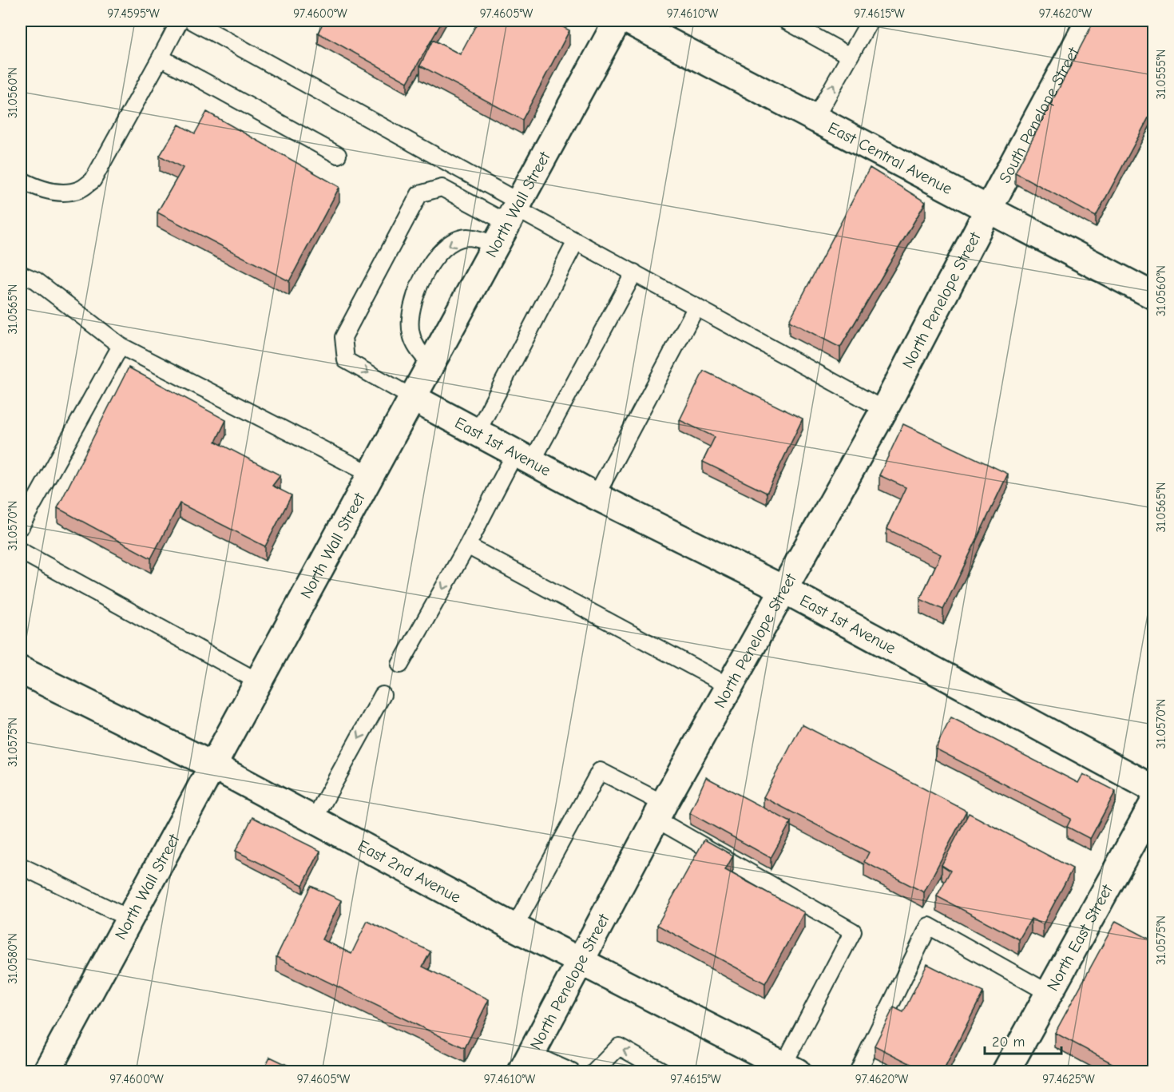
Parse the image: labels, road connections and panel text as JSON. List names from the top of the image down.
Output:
{
  "streets": {
    "street": [
      "South Penelope Street",
      "East Central Avenue",
      "North Wall Street",
      "North Penelope Street",
      "East 1st Avenue",
      "East 2nd Avenue",
      "North East Street"
    ]
  },
  "crossings": [
    ["South Penelope Street", "East Central Avenue"],
    ["South Penelope Street", "North Penelope Street"],
    ["East Central Avenue", "North Wall Street"],
    ["East Central Avenue", "North Penelope Street"],
    ["North Wall Street", "East 1st Avenue"],
    ["North Wall Street", "East 2nd Avenue"],
    ["North Penelope Street", "East 1st Avenue"],
    ["North Penelope Street", "East 2nd Avenue"]
  ],
  "scale_bar": "20 m",
  "coordinates": [
    "97.4595°W",
    "97.4600°W",
    "97.4605°W",
    "97.4610°W",
    "97.4615°W",
    "97.4620°W",
    "31.0555°N",
    "31.0560°N",
    "31.0565°N",
    "31.0570°N",
    "31.0575°N",
    "31.0580°N",
    "97.4625°W"
  ]
}
